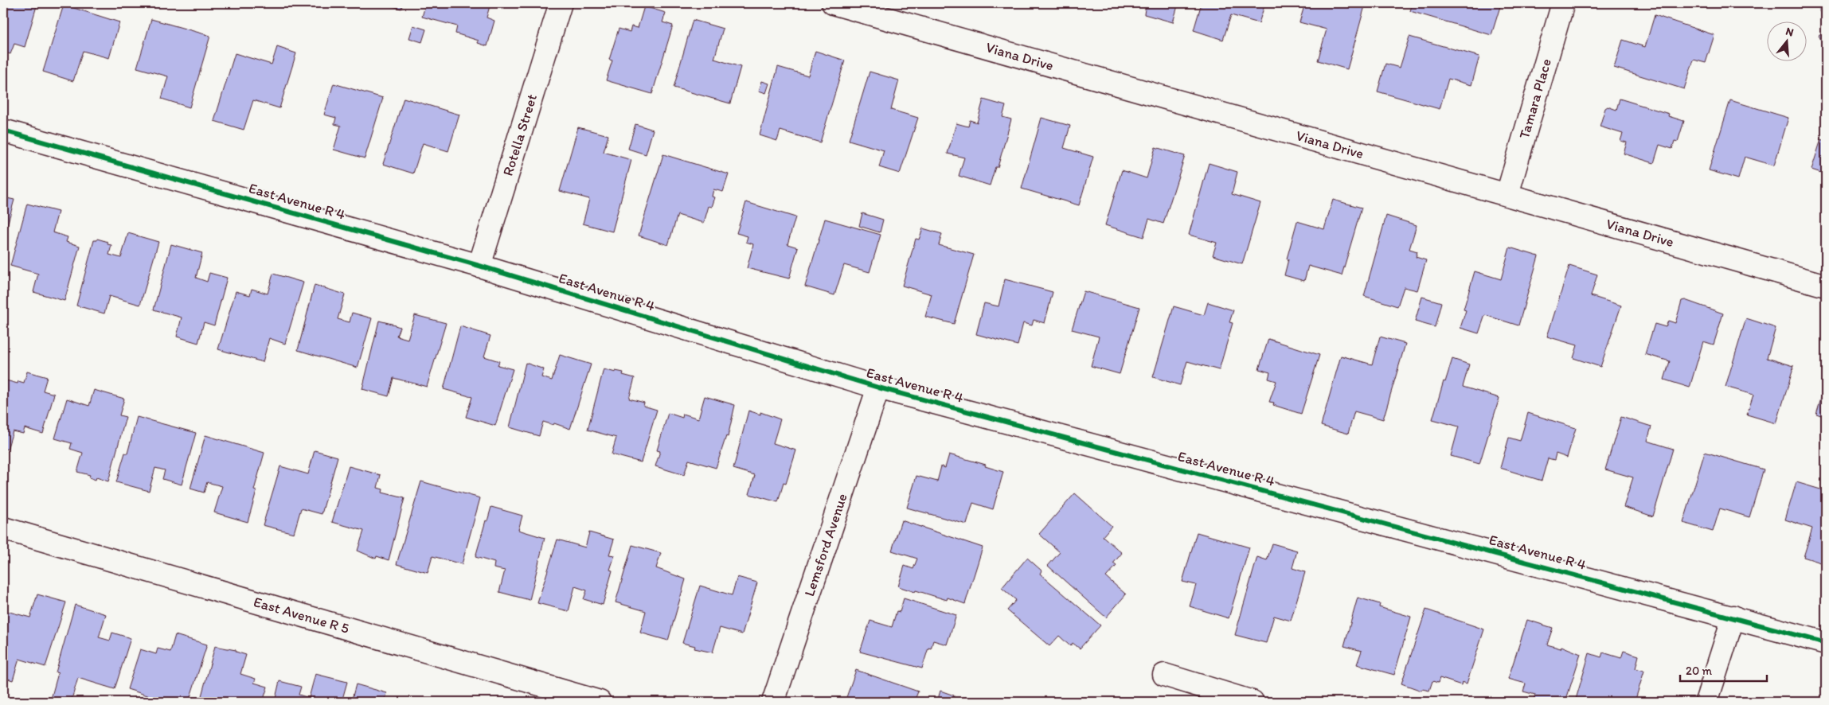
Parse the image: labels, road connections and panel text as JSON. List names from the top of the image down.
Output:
{
  "streets": {
    "street": [
      "Viana Drive",
      "Tamara Place",
      "Rotella Street",
      "East Avenue R 4",
      "Lemsford Avenue",
      "East Avenue R 5"
    ]
  },
  "crossings": [
    ["Viana Drive", "Tamara Place"],
    ["Rotella Street", "East Avenue R 4"],
    ["East Avenue R 4", "Lemsford Avenue"]
  ],
  "scale_bar": "20 m",
  "north": "top"
}
